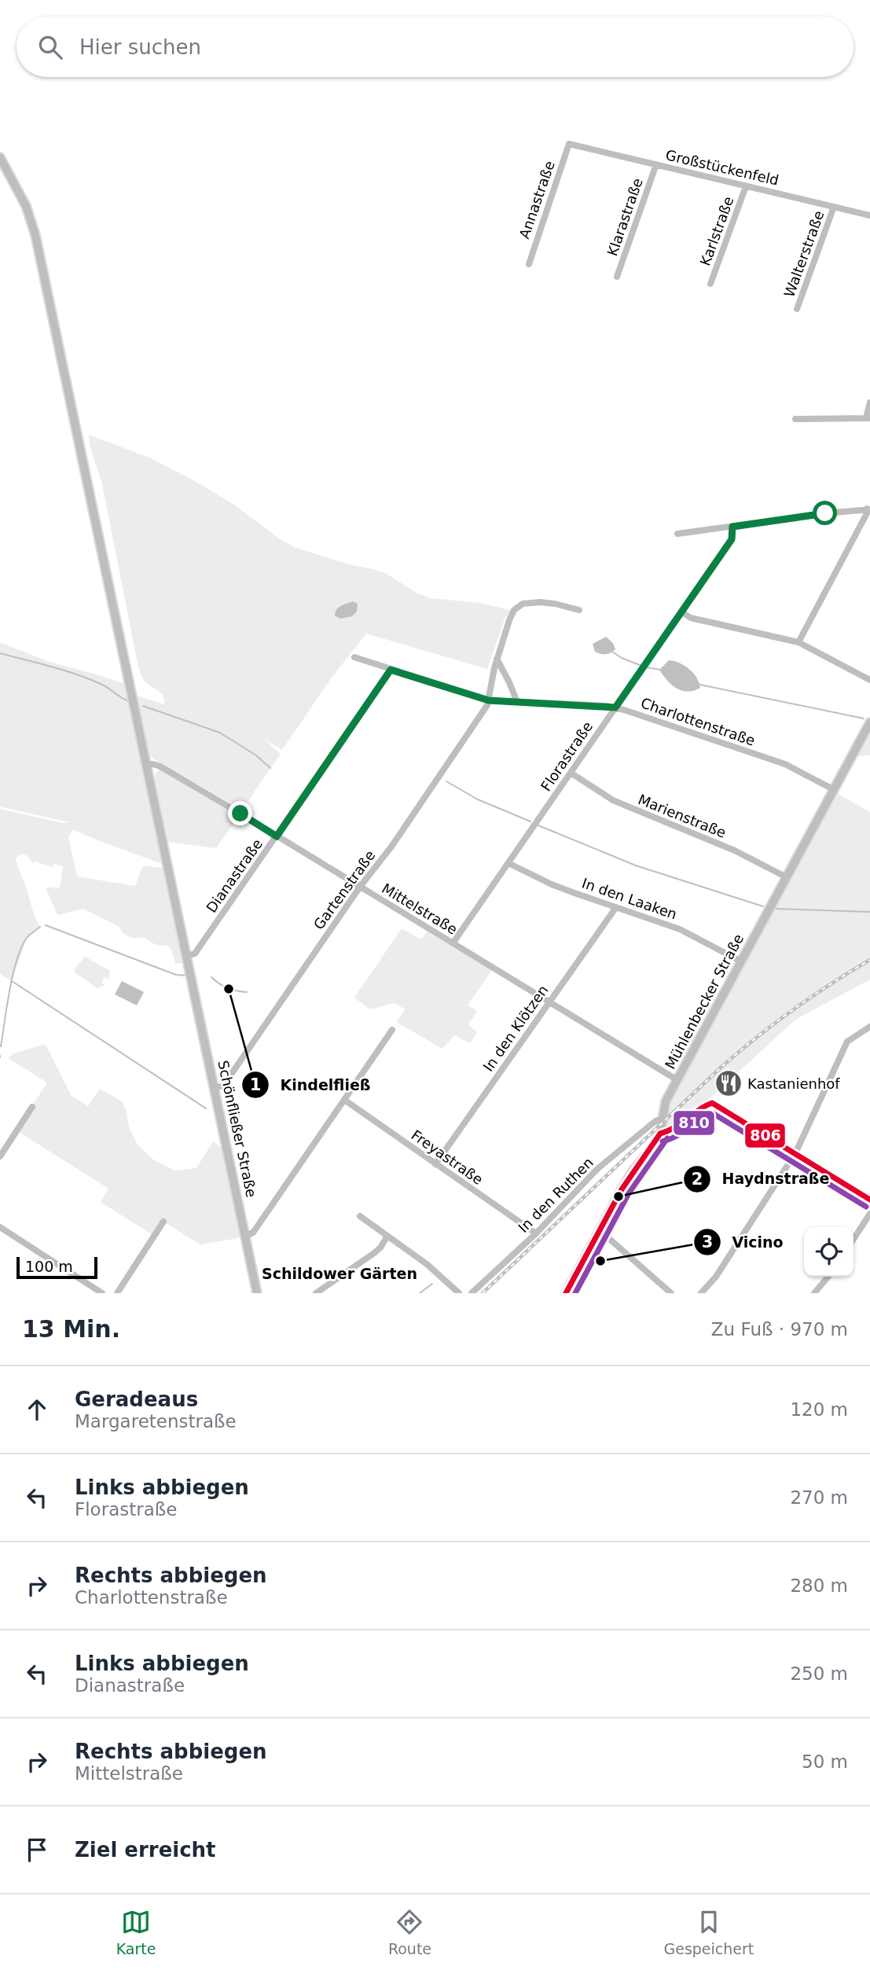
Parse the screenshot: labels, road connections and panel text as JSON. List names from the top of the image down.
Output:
{
  "streets": {
    "main road": ["Mühlenbecker Straße", "Schönfließer Straße"],
    "street": [
      "Großstückenfeld",
      "Annastraße",
      "Klarastraße",
      "Karlstraße",
      "Walterstraße",
      "Charlottenstraße",
      "Florastraße",
      "Marienstraße",
      "Dianastraße",
      "Gartenstraße",
      "In den Laaken",
      "Mittelstraße",
      "In den Klötzen",
      "Freyastraße",
      "In den Ruthen"
    ]
  },
  "crossings": [
    ["Großstückenfeld", "Annastraße"],
    ["Großstückenfeld", "Klarastraße"],
    ["Großstückenfeld", "Karlstraße"],
    ["Großstückenfeld", "Walterstraße"],
    ["Charlottenstraße", "Florastraße"],
    ["Charlottenstraße", "Dianastraße"],
    ["Charlottenstraße", "Gartenstraße"],
    ["Charlottenstraße", "Mühlenbecker Straße"],
    ["Florastraße", "Marienstraße"],
    ["Florastraße", "In den Laaken"],
    ["Florastraße", "Mittelstraße"],
    ["Marienstraße", "Mühlenbecker Straße"],
    ["Dianastraße", "Mittelstraße"],
    ["Dianastraße", "Schönfließer Straße"],
    ["Gartenstraße", "Mittelstraße"],
    ["Gartenstraße", "Schönfließer Straße"],
    ["In den Laaken", "Mühlenbecker Straße"],
    ["In den Laaken", "In den Klötzen"],
    ["Mittelstraße", "Mühlenbecker Straße"],
    ["Mittelstraße", "In den Klötzen"],
    ["Mittelstraße", "Schönfließer Straße"],
    ["Mühlenbecker Straße", "In den Ruthen"],
    ["In den Klötzen", "Freyastraße"],
    ["Freyastraße", "In den Ruthen"]
  ],
  "districts": ["Schildower Gärten"],
  "places": {
    "other": ["Kindelfließ", "Haydnstraße", "Vicino"],
    "restaurant": ["Kastanienhof"]
  },
  "lines": ["transit line 806", "transit line 810"],
  "scale_bar": "100 m",
  "page": {
    "search": "Hier suchen",
    "scale": "100 m",
    "heading": ["13 Min.", "Zu Fuß · 970 m"],
    "list": [
      ["Geradeaus", "Margaretenstraße", "120 m"],
      ["Links abbiegen", "Florastraße", "270 m"],
      ["Rechts abbiegen", "Charlottenstraße", "280 m"],
      ["Links abbiegen", "Dianastraße", "250 m"],
      ["Rechts abbiegen", "Mittelstraße", "50 m"],
      "Ziel erreicht"
    ],
    "nav": ["Karte", "Route", "Gespeichert"]
  }
}
